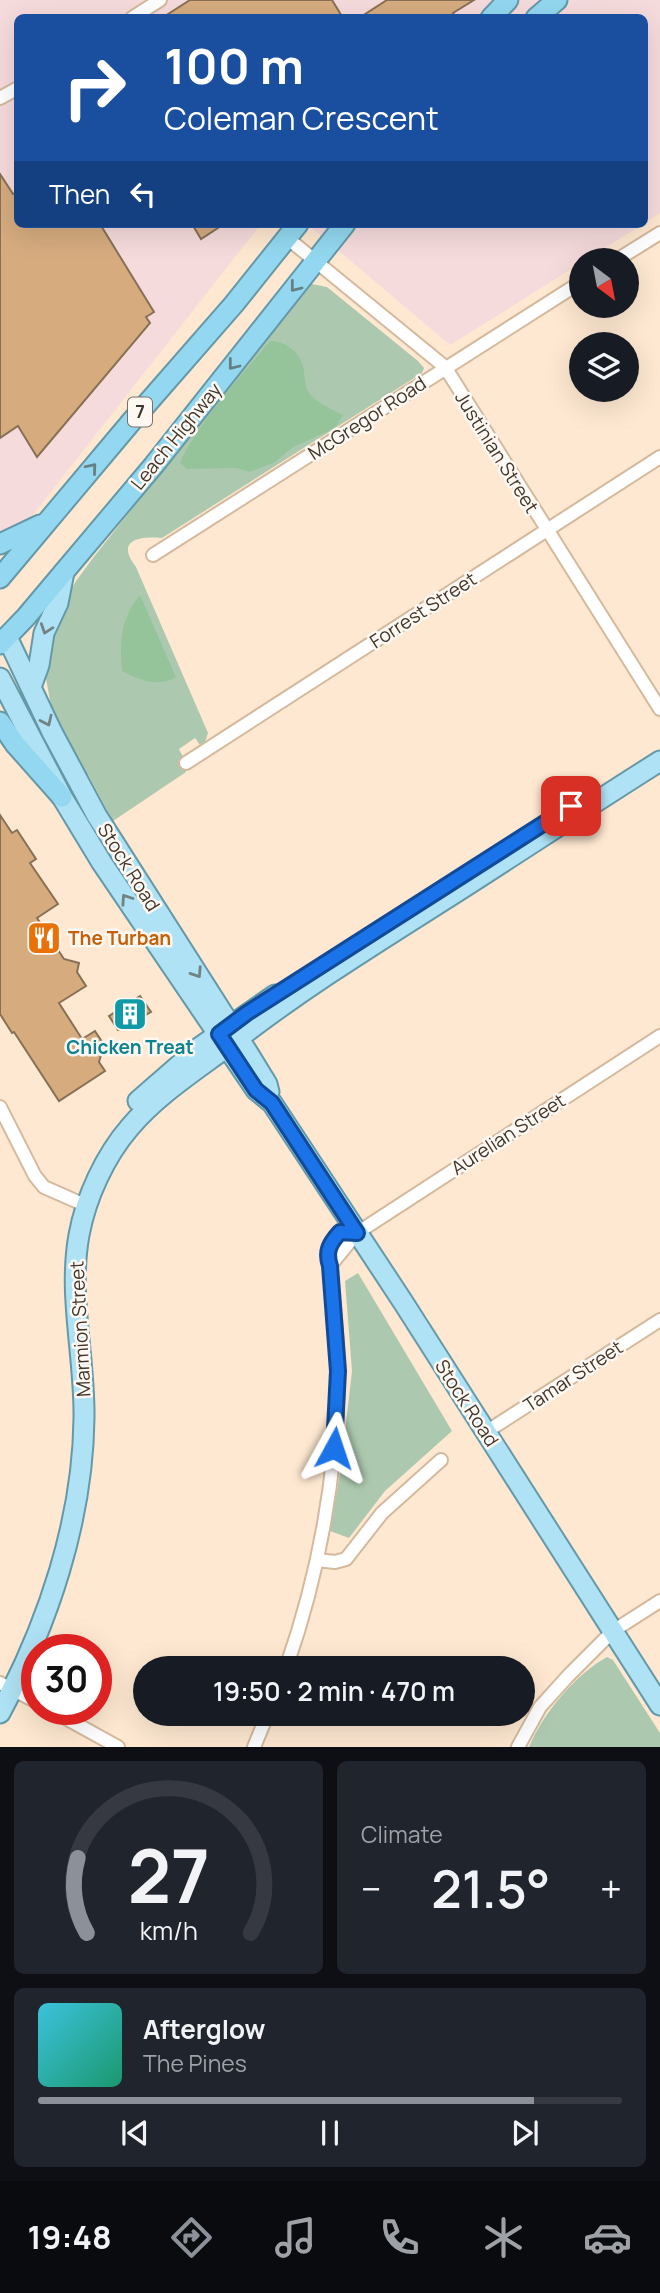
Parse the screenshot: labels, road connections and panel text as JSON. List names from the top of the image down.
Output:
{
  "streets": {
    "highway": ["7", "Leach Highway"],
    "main road": ["Stock Road", "Marmion Street"],
    "street": [
      "McGregor Road",
      "Justinian Street",
      "Forrest Street",
      "Aurelian Street",
      "Tamar Street"
    ]
  },
  "crossings": [
    ["7", "Justinian Street"],
    ["McGregor Road", "Justinian Street"],
    ["Leach Highway", "Justinian Street"],
    ["Leach Highway", "Stock Road"],
    ["Justinian Street", "Forrest Street"],
    ["Stock Road", "Aurelian Street"],
    ["Stock Road", "Marmion Street"],
    ["Stock Road", "Tamar Street"]
  ],
  "places": {
    "restaurant": ["The Turban"],
    "building": ["Chicken Treat"]
  },
  "north": "bottom right",
  "page": {
    "turn": ["100 m", "Coleman Crescent"],
    "then": "Then",
    "limit": "30",
    "trip": "19:50 · 2 min · 470 m",
    "tile": "Climate",
    "heat": ["−", "21.5°", "+"],
    "song": ["Afterglow", "The Pines"],
    "tabs": "19:48",
    "gauge": ["27", "km/h"]
  }
}
